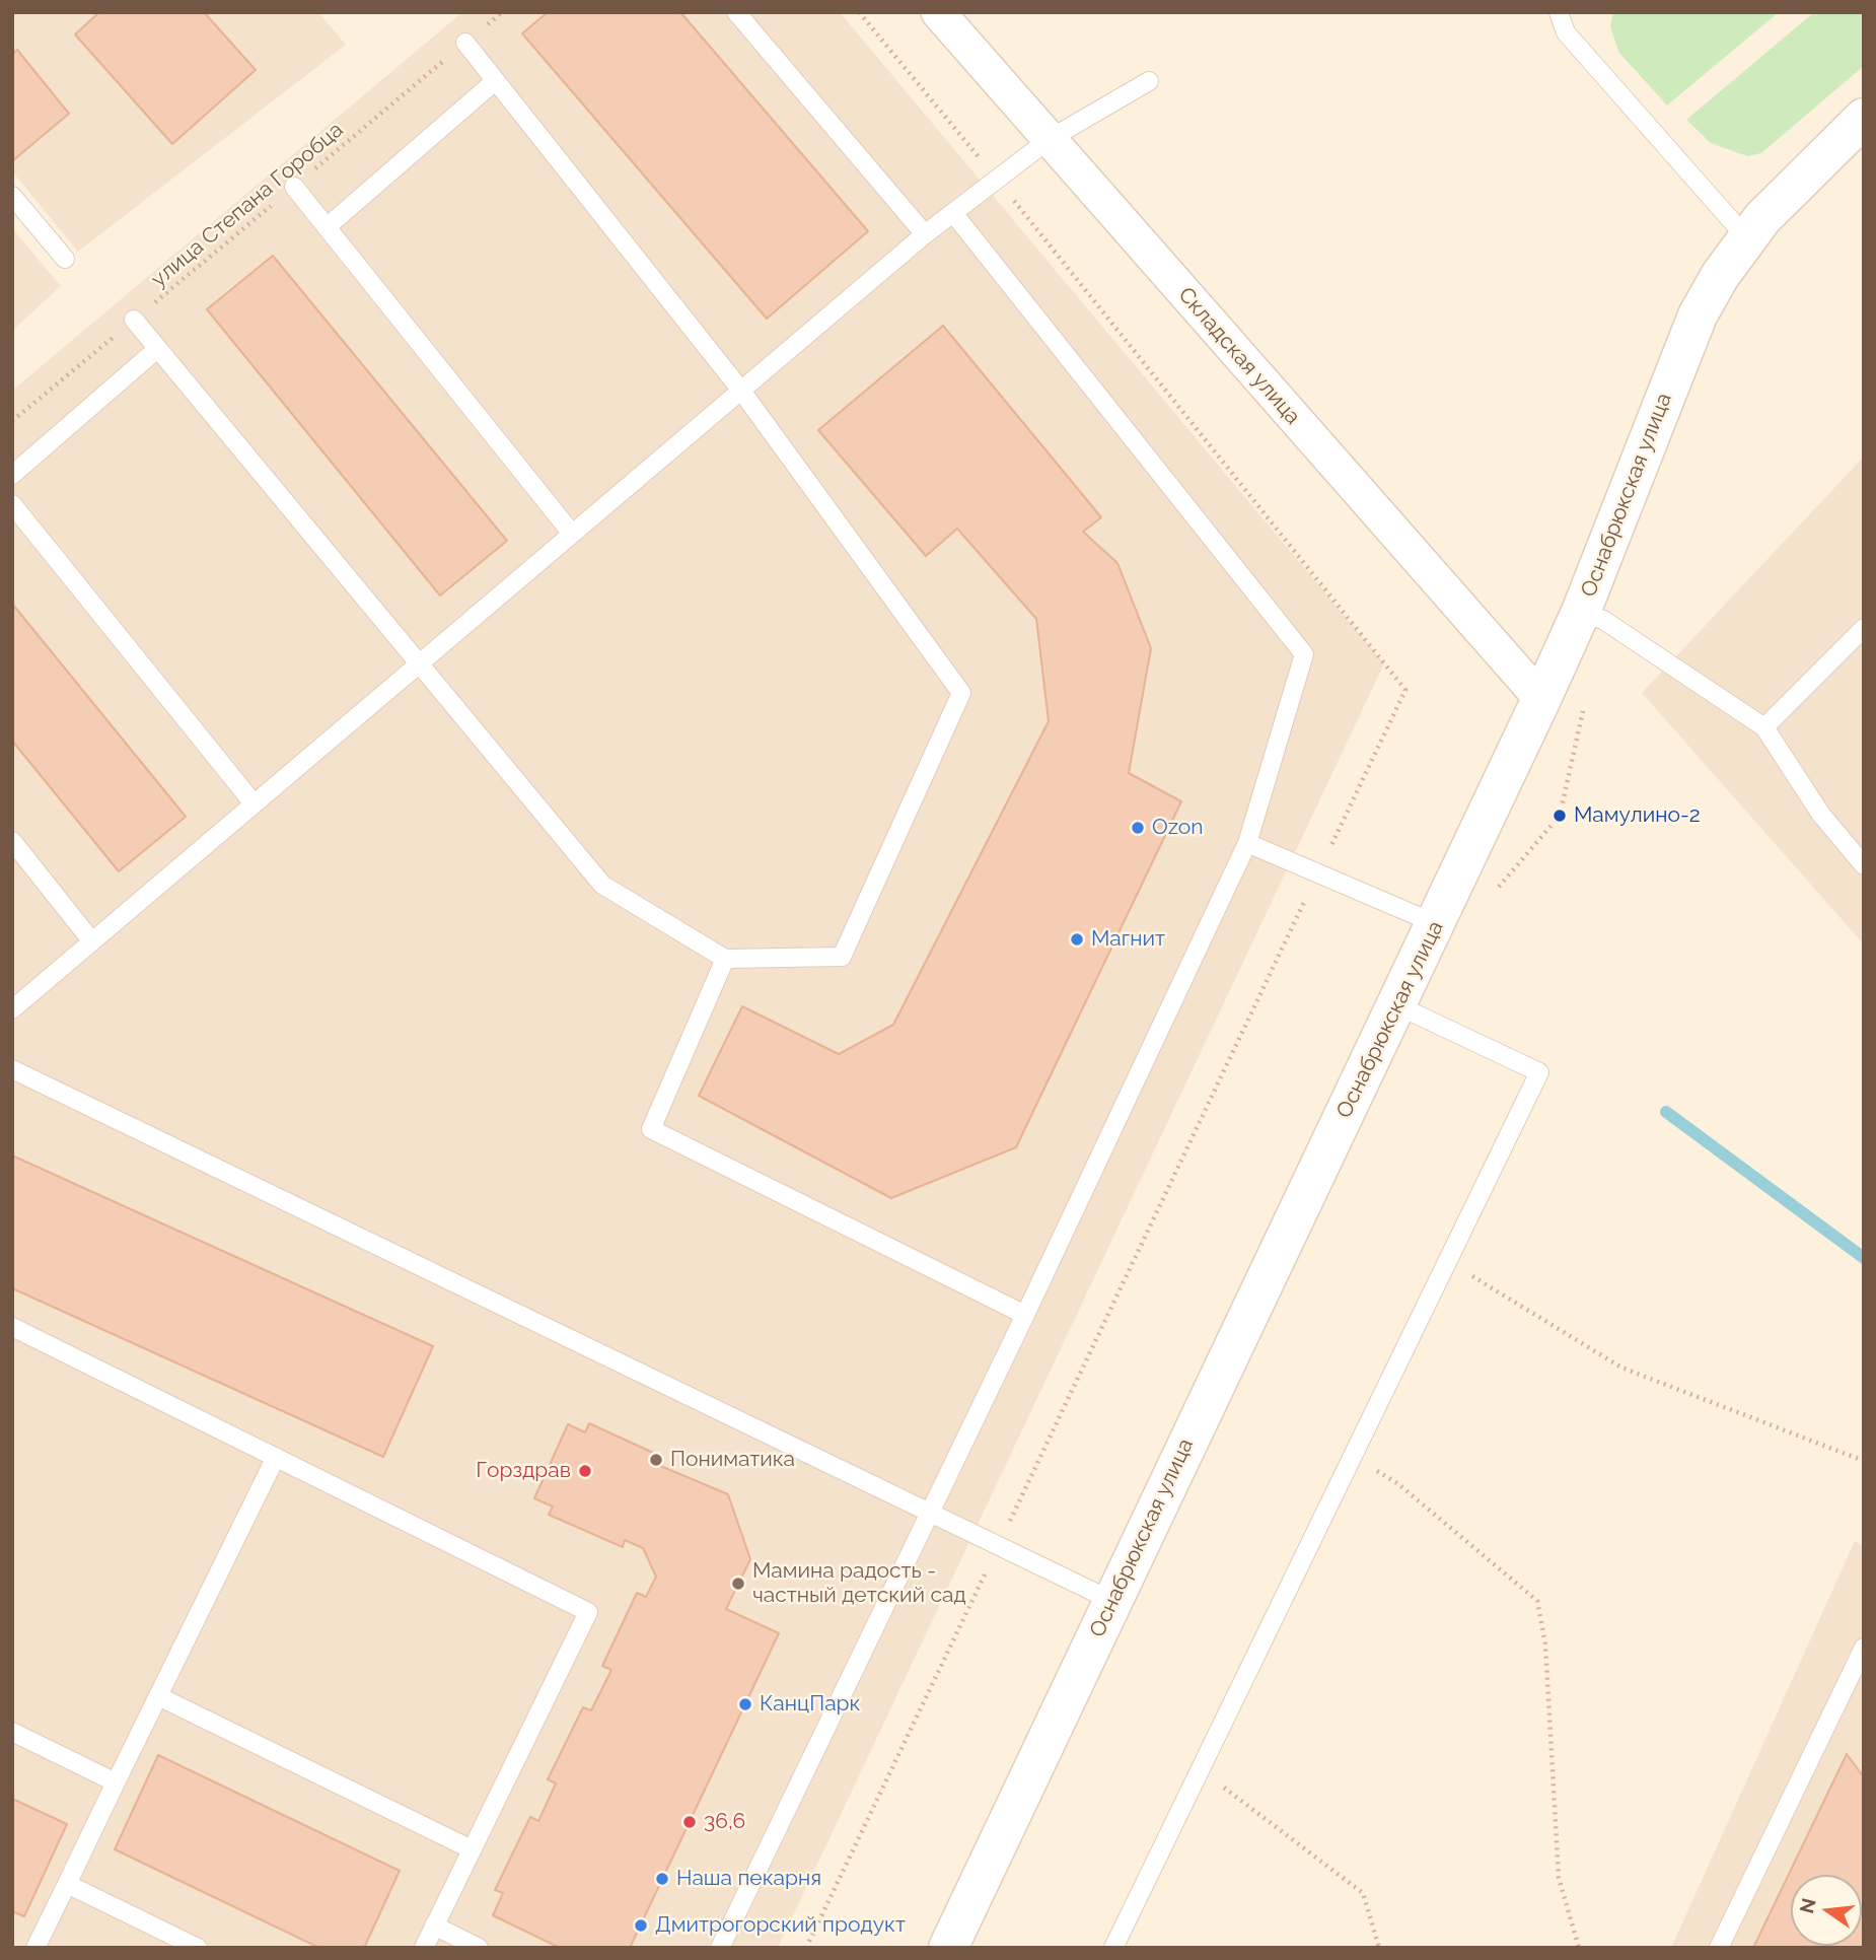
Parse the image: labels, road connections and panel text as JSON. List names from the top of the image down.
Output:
{
  "streets": {
    "street": ["Складская улица", "Оснабрюкская улица"],
    "path": ["улица Степана Горобца"]
  },
  "crossings": [
    ["Складская улица", "Оснабрюкская улица"]
  ],
  "places": [
    "Мамулино-2",
    "Ozon",
    "Магнит",
    "Пониматика",
    "Горздрав",
    "Мамина радость - частный детский сад",
    "КанцПарк",
    "36,6",
    "Наша пекарня",
    "Дмитрогорский продукт"
  ],
  "north": "left"
}
